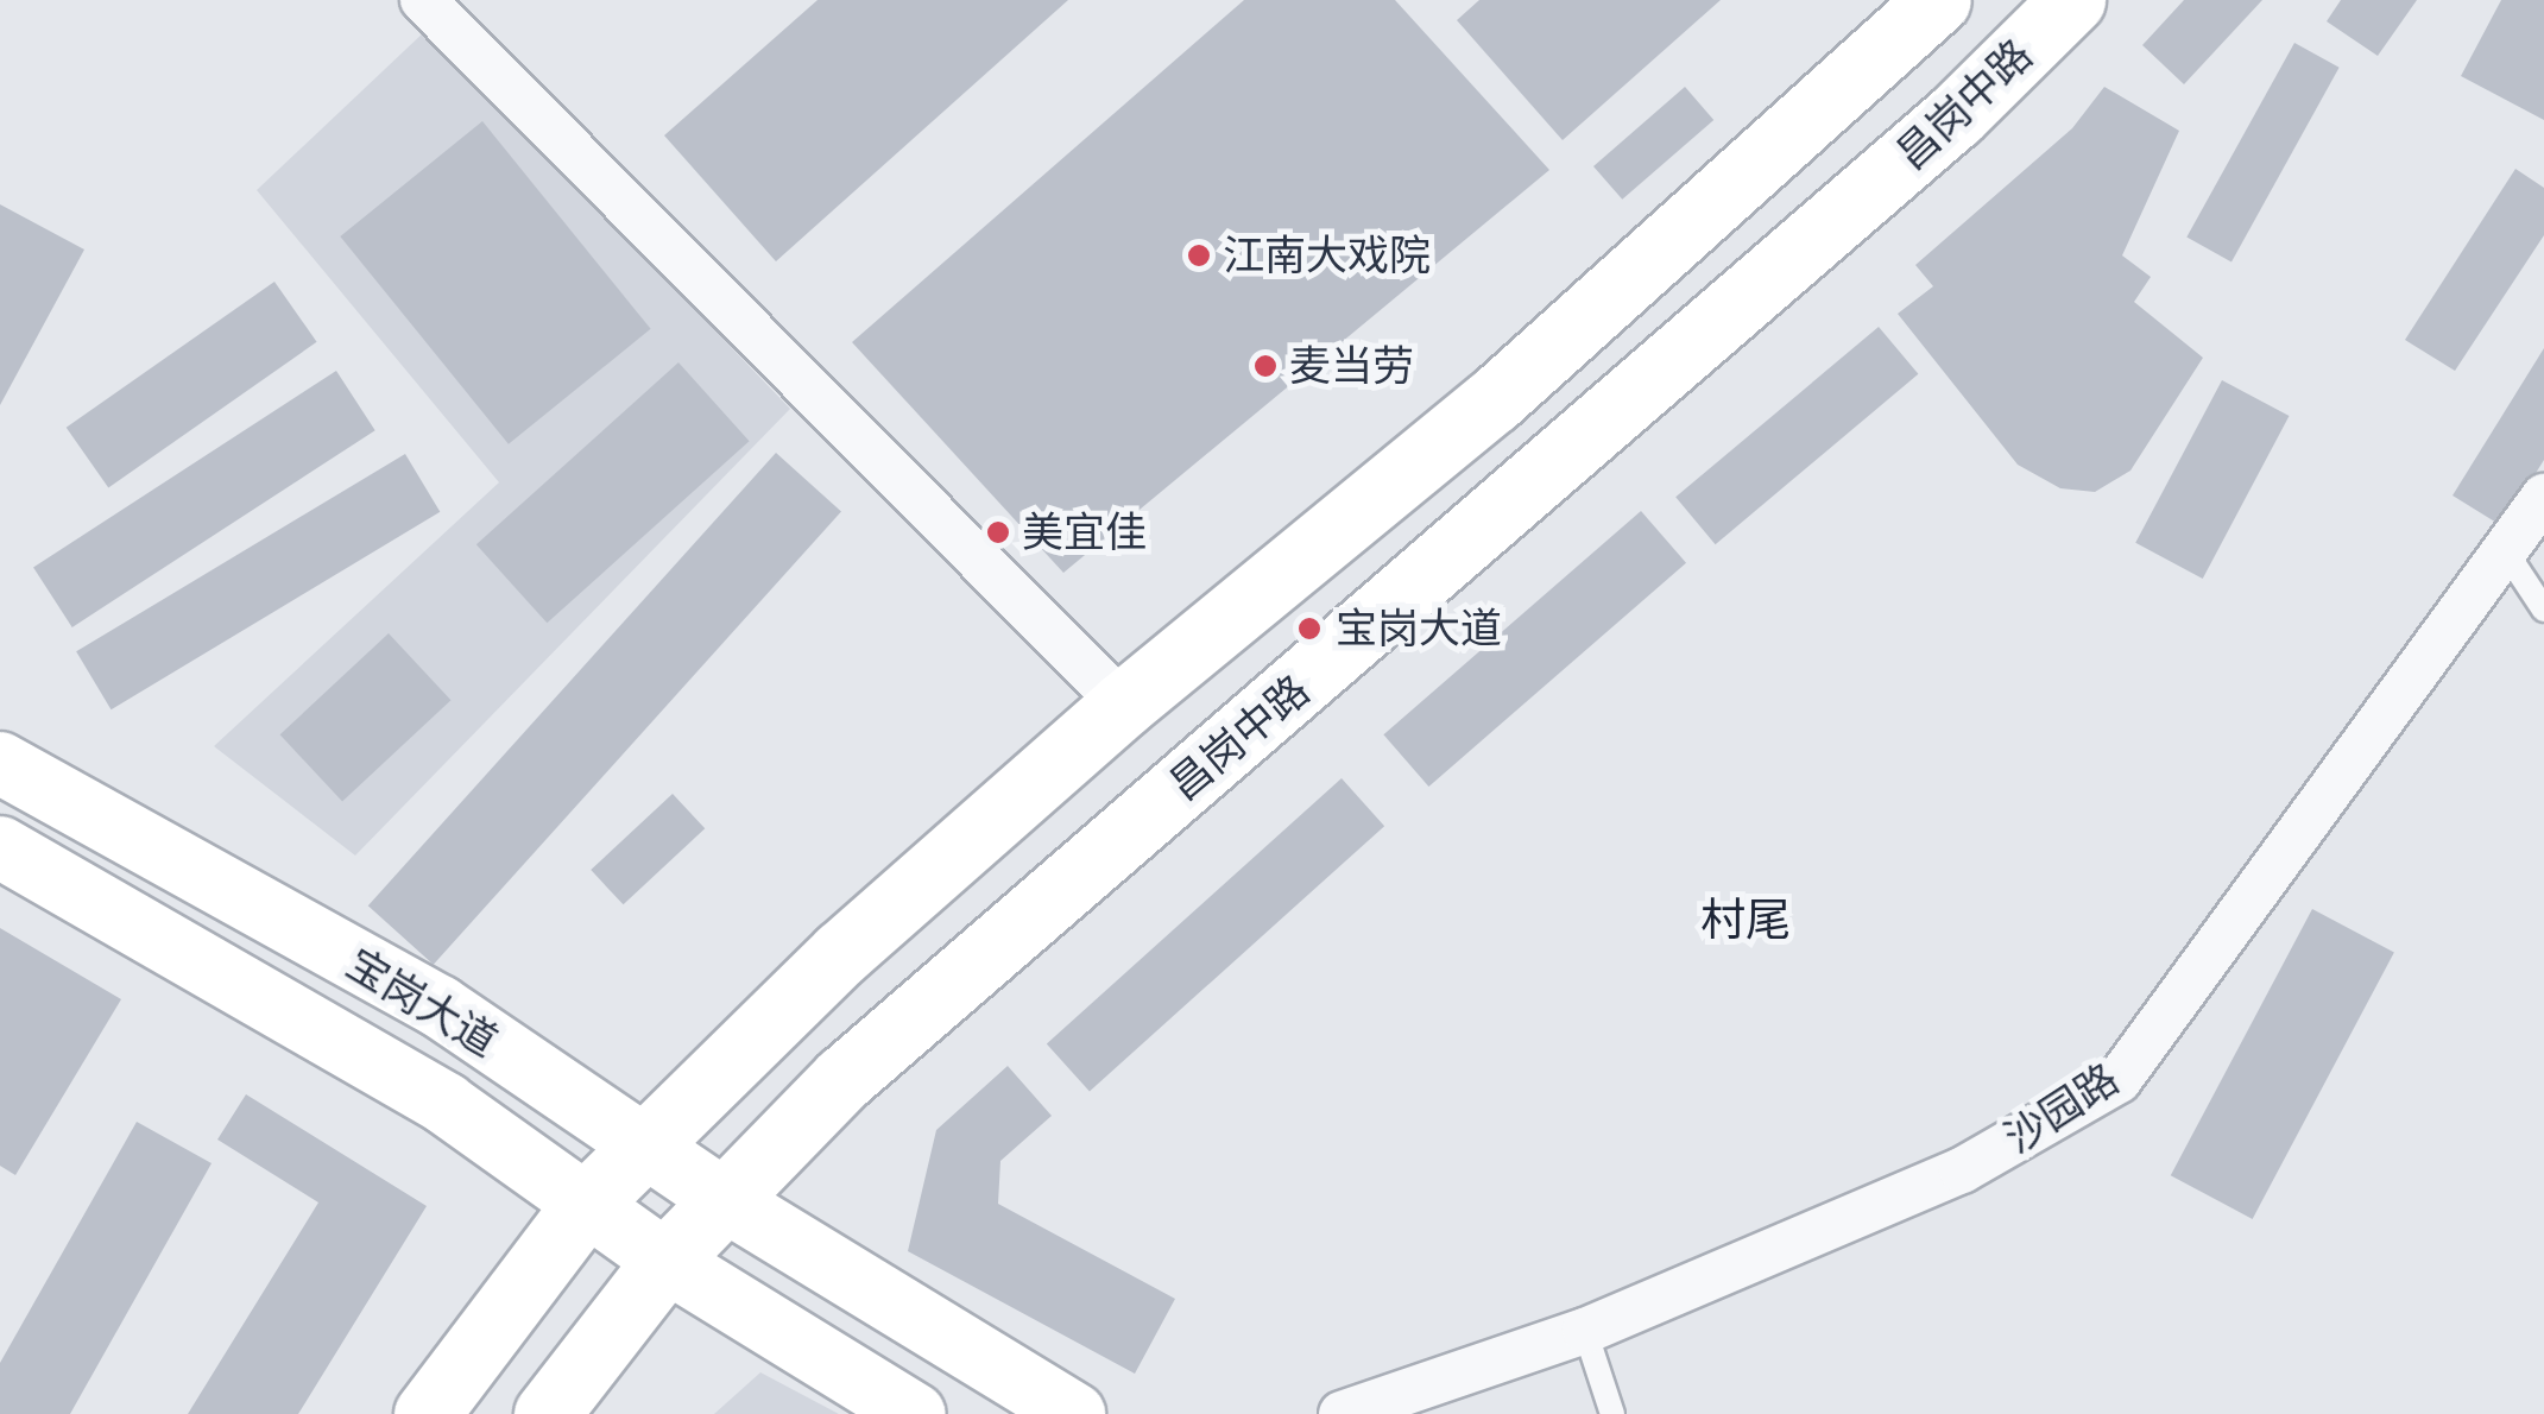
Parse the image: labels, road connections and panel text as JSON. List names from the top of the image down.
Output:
{
  "streets": {
    "main road": ["昌岗中路", "宝岗大道"],
    "street": ["沙园路"]
  },
  "crossings": [
    ["昌岗中路", "宝岗大道"]
  ],
  "districts": ["村尾"],
  "places": [
    "江南大戏院",
    "麦当劳",
    "美宜佳",
    "宝岗大道"
  ]
}
